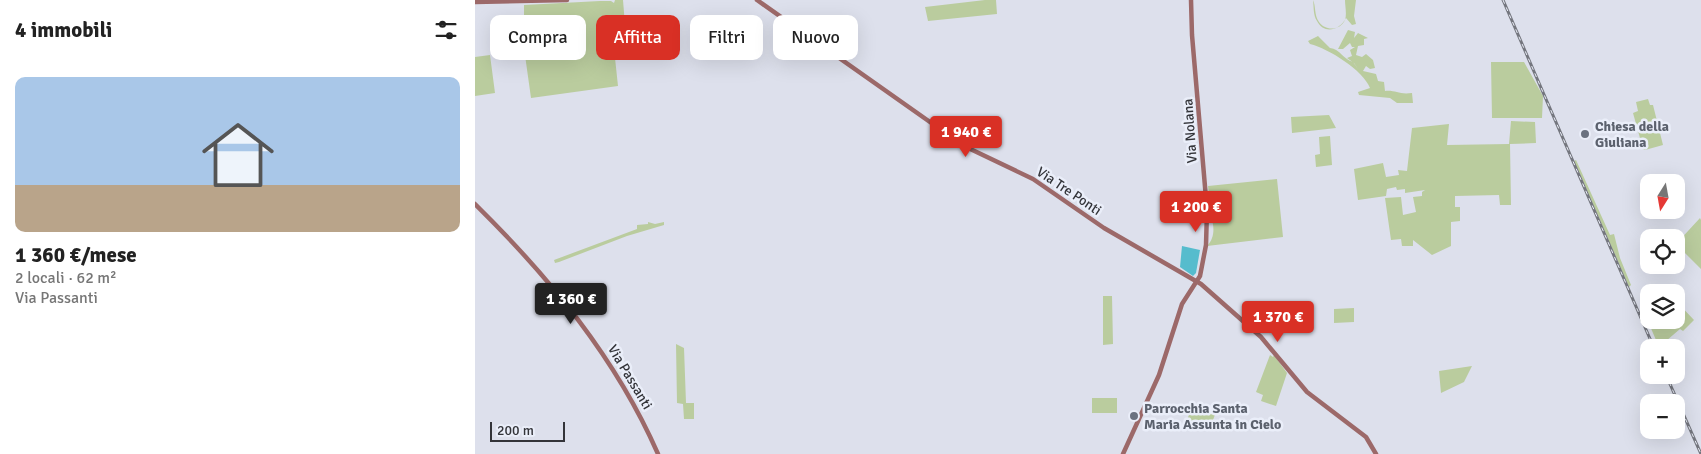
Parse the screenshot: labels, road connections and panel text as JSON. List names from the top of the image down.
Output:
{
  "streets": {
    "street": ["Via Nolana", "Via Tre Ponti", "Via Passanti"]
  },
  "crossings": [
    ["Via Nolana", "Via Tre Ponti"]
  ],
  "places": ["Chiesa della Giuliana", "Parrocchia Santa Maria Assunta in Cielo"],
  "scale_bar": "200 m",
  "north": "bottom",
  "page": {
    "heading": "4 immobili",
    "chip": [
      "Compra",
      "Affitta",
      "Filtri",
      "Nuovo"
    ],
    "list": [
      {
        "name": "1 360 €/mese",
        "note": "2 locali · 62 m² · Via Passanti"
      }
    ],
    "price": [
      "1 940 €",
      "1 200 €",
      "1 360 €",
      "1 370 €"
    ],
    "map_buttons": ["+", "−"],
    "scale": "200 m"
  }
}
